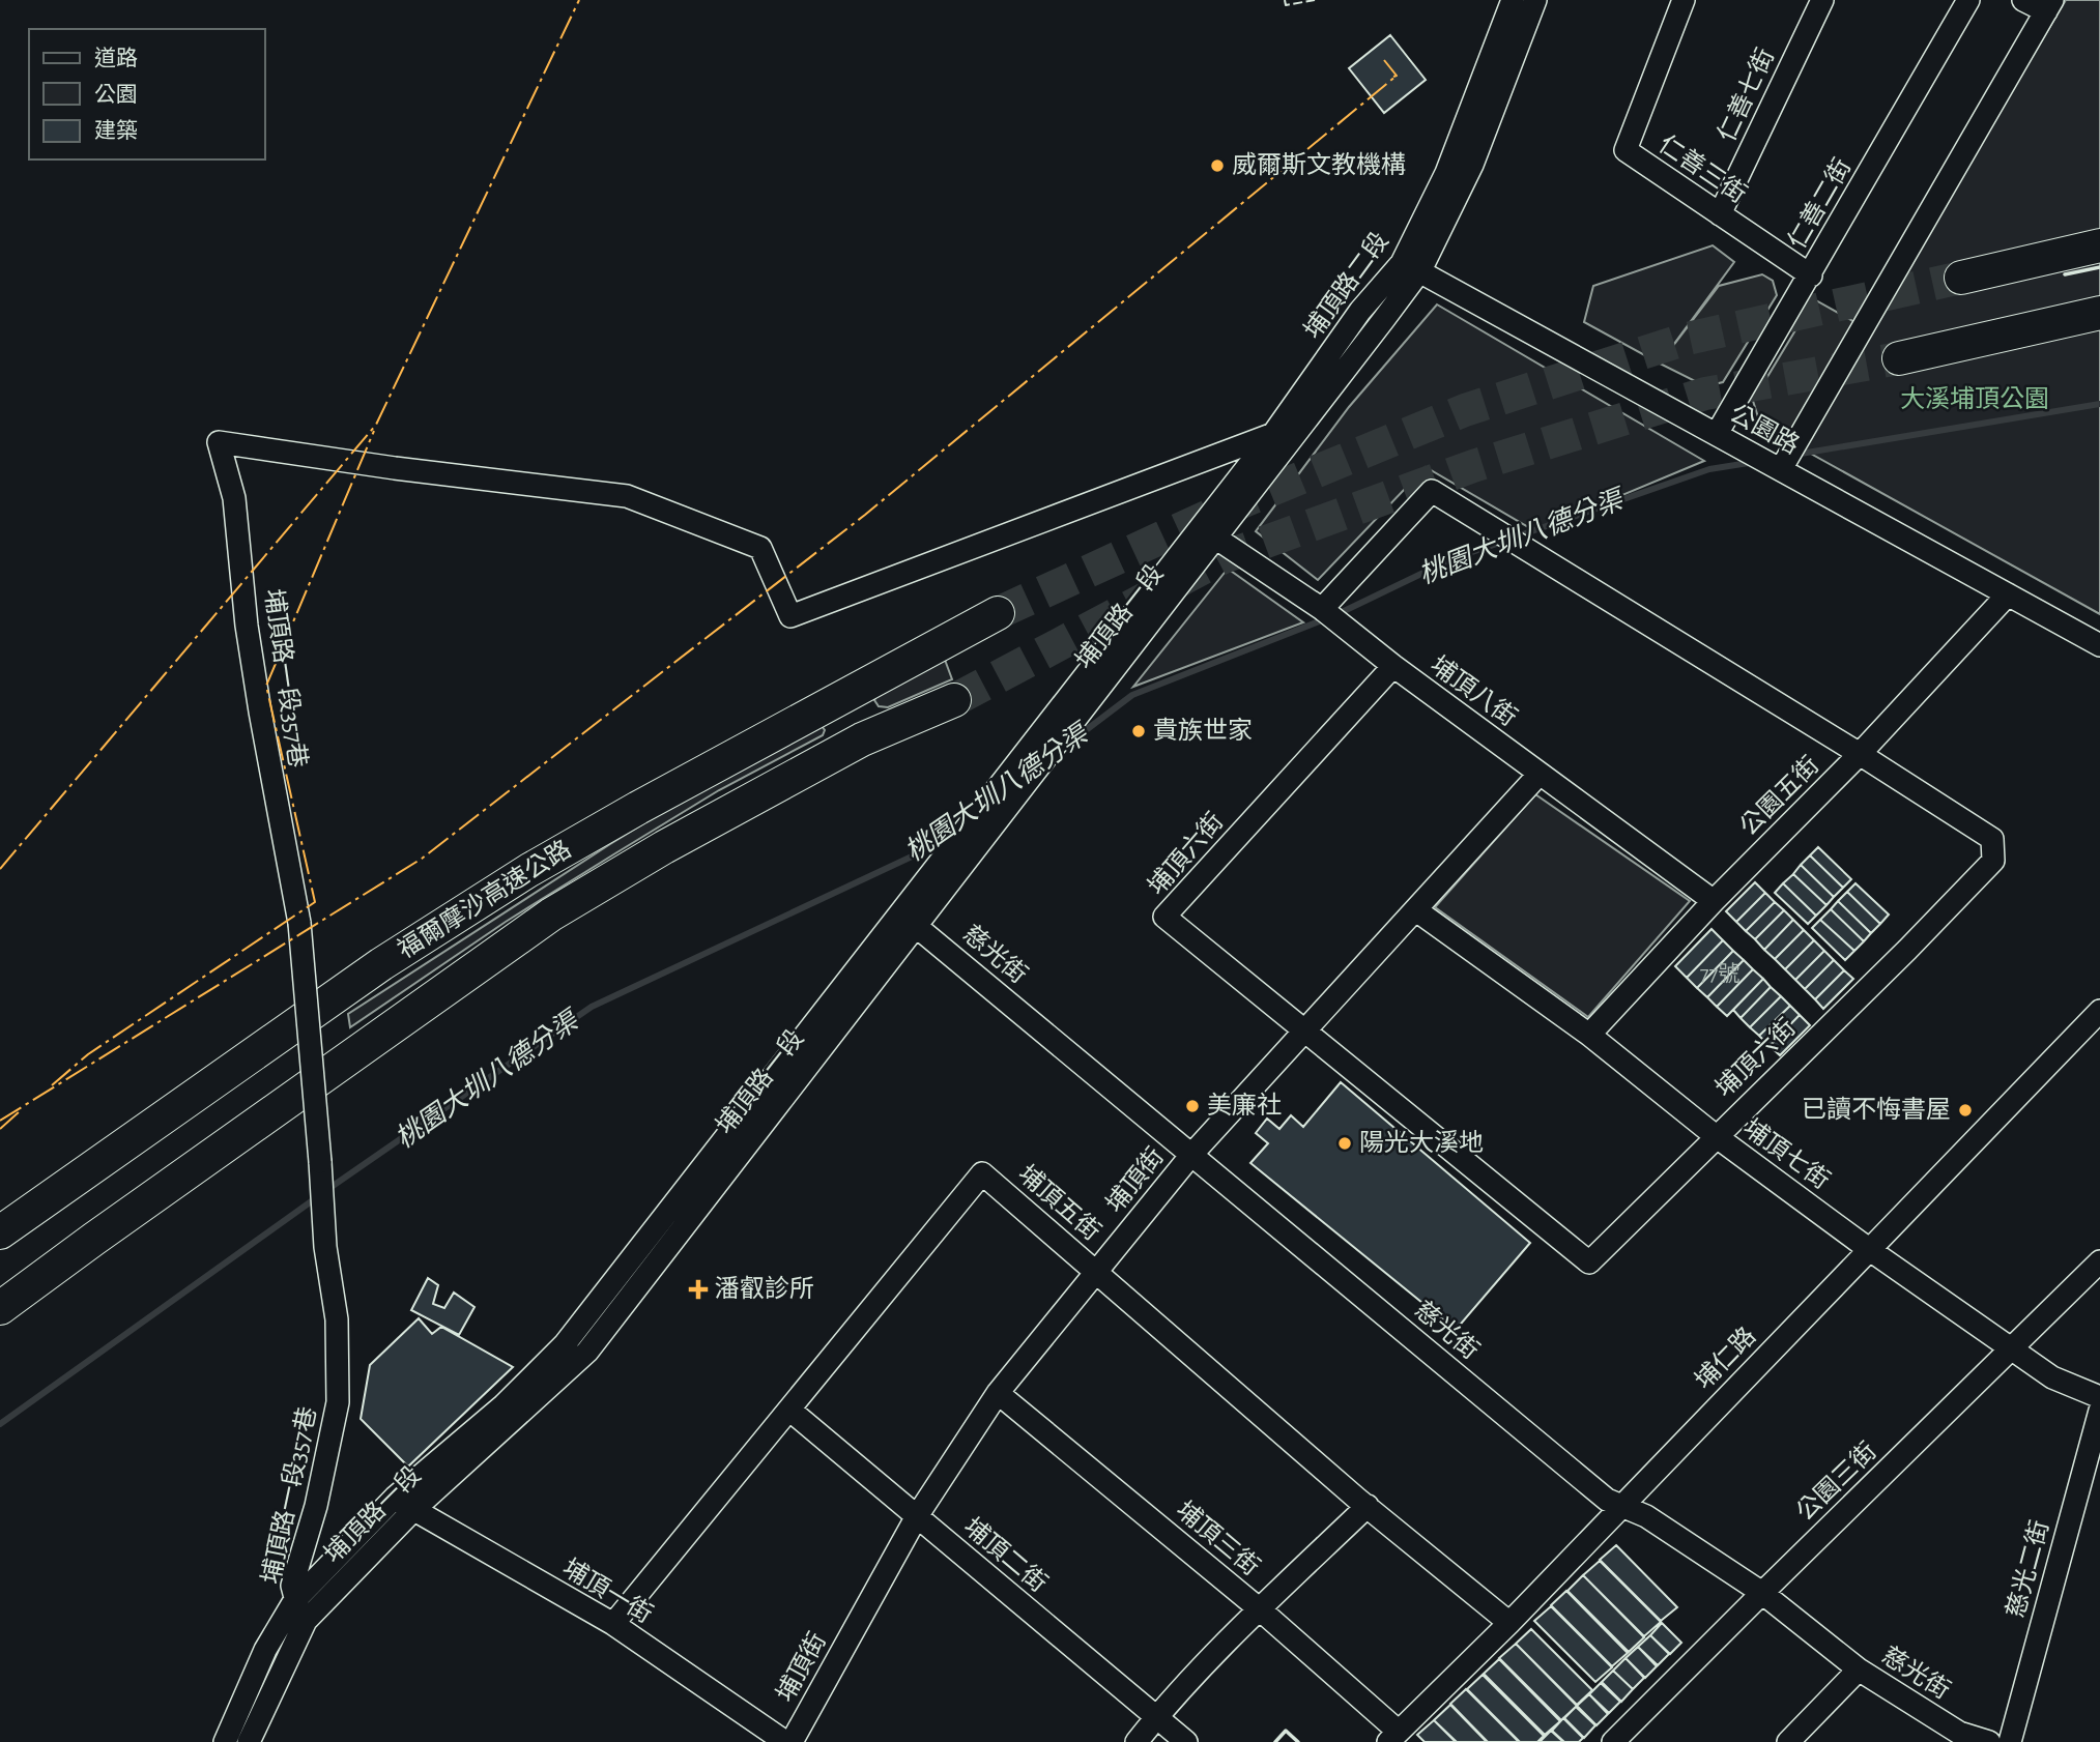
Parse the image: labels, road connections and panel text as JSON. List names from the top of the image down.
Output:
{
  "streets": {
    "highway": ["福爾摩沙高速公路"],
    "street": [
      "仁善七街",
      "仁善三街",
      "仁善二街",
      "埔頂路二段",
      "公園路",
      "埔頂路一段",
      "埔頂路一段357巷",
      "埔頂八街",
      "公園五街",
      "埔頂六街",
      "慈光街",
      "埔頂七街",
      "埔頂街",
      "埔頂五街",
      "埔仁路",
      "公園三街",
      "埔頂三街",
      "埔頂二街",
      "慈光二街",
      "埔頂一街"
    ]
  },
  "crossings": [
    ["仁善七街", "仁善三街"],
    ["仁善三街", "仁善二街"],
    ["仁善二街", "公園路"],
    ["埔頂路二段", "公園路"],
    ["埔頂路二段", "埔頂路一段"],
    ["埔頂路二段", "埔頂路一段357巷"],
    ["公園路", "公園五街"],
    ["埔頂路一段", "埔頂路一段357巷"],
    ["埔頂路一段", "埔頂八街"],
    ["埔頂路一段", "慈光街"],
    ["埔頂路一段", "埔頂一街"],
    ["埔頂八街", "公園五街"],
    ["埔頂八街", "埔頂六街"],
    ["埔頂八街", "埔頂街"],
    ["公園五街", "埔頂六街"],
    ["公園五街", "埔頂七街"],
    ["埔頂六街", "埔頂七街"],
    ["埔頂六街", "埔頂街"],
    ["慈光街", "埔頂街"],
    ["慈光街", "埔仁路"],
    ["慈光街", "公園三街"],
    ["埔頂七街", "埔頂街"],
    ["埔頂七街", "埔仁路"],
    ["埔頂七街", "公園三街"],
    ["埔頂街", "埔頂五街"],
    ["埔頂街", "埔頂三街"],
    ["埔頂街", "埔頂二街"],
    ["埔頂五街", "埔仁路"],
    ["埔頂五街", "埔頂二街"],
    ["埔頂五街", "埔頂一街"],
    ["埔仁路", "埔頂三街"]
  ],
  "water": ["桃園大圳八德分渠"],
  "parks": ["大溪埔頂公園"],
  "places": {
    "other": [
      "威爾斯文教機構",
      "貴族世家",
      "美廉社",
      "已讀不悔書屋",
      "陽光大溪地"
    ],
    "health": ["潘叡診所"]
  },
  "house_numbers": ["77號"],
  "legend": ["道路", "公園", "建築"]
}
